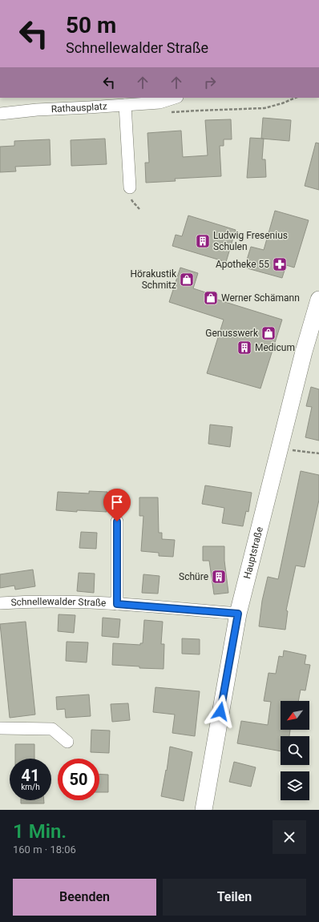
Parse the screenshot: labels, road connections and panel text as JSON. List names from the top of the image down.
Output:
{
  "streets": {
    "main road": ["Hauptstraße"],
    "street": ["Rathausplatz", "Schnellewalder Straße"]
  },
  "crossings": [
    ["Hauptstraße", "Schnellewalder Straße"]
  ],
  "places": {
    "building": ["Ludwig Fresenius Schulen", "Medicum", "Schüre"],
    "pharmacy": ["Apotheke 55"],
    "shop": ["Hörakustik Schmitz", "Werner Schämann", "Genusswerk"]
  },
  "north": "bottom left",
  "page": {
    "turn": ["50 m", "Schnellewalder Straße"],
    "speed": "41 km/h",
    "limit": "50",
    "heading": ["1 Min.", "160 m · 18:06"],
    "buttons": ["Beenden", "Teilen"]
  }
}
